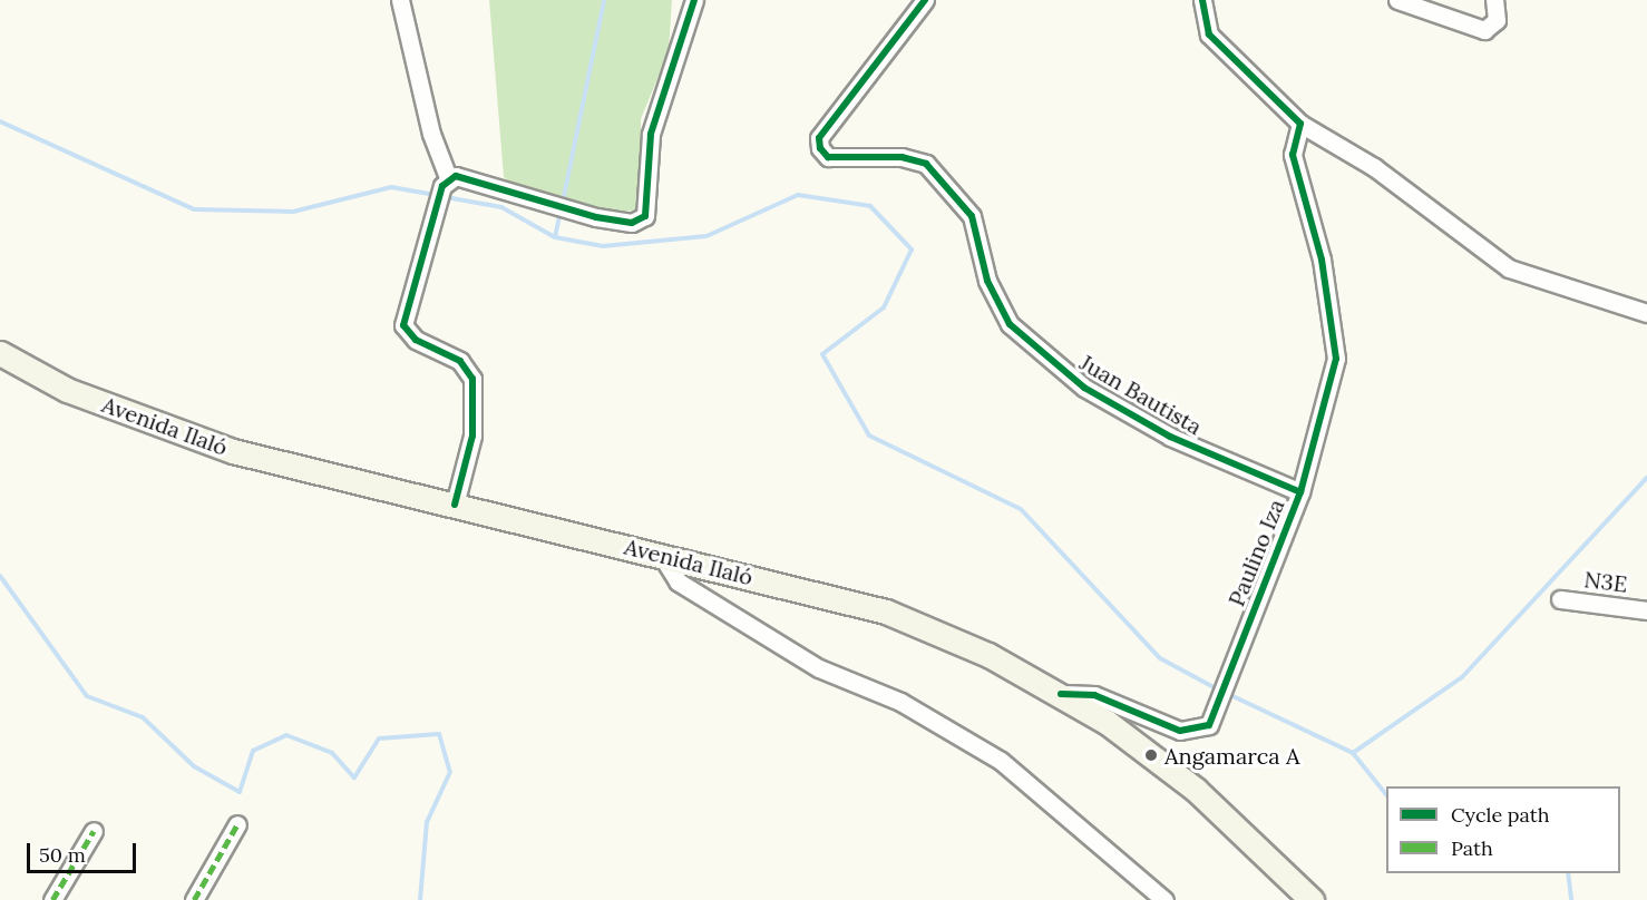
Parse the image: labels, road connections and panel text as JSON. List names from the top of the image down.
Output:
{
  "streets": {
    "main road": ["Avenida Ilaló"],
    "street": ["Juan Bautista", "Paulino Iza", "N3E"]
  },
  "crossings": [
    ["Juan Bautista", "Paulino Iza"],
    ["Avenida Ilaló", "Paulino Iza"]
  ],
  "places": ["Angamarca A"],
  "legend": ["Cycle path", "Path"],
  "scale_bar": "50 m"
}
